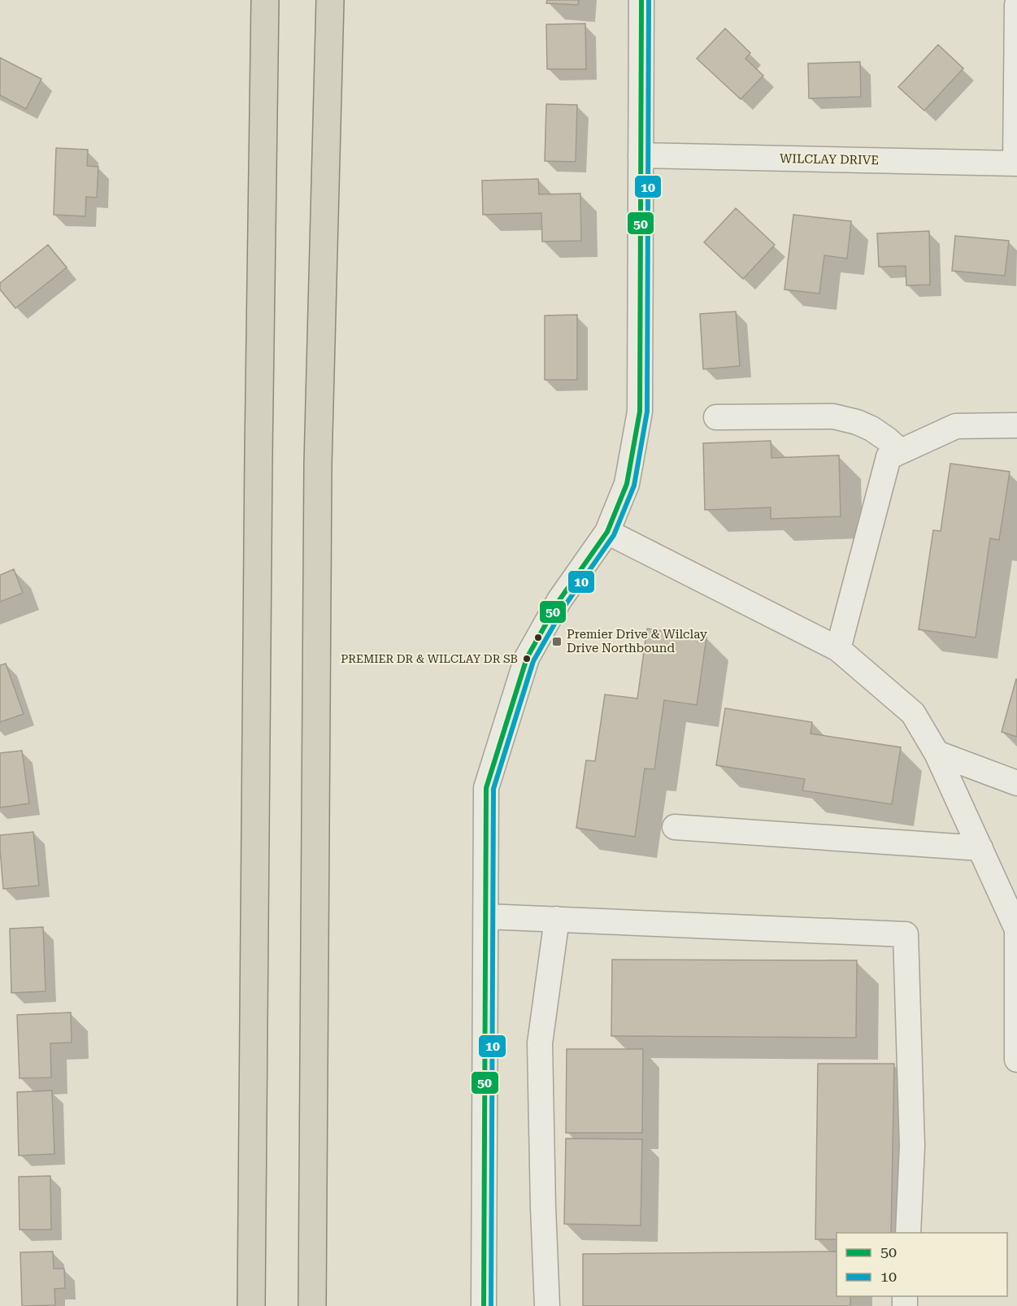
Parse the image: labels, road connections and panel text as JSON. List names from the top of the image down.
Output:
{
  "streets": {
    "street": ["WILCLAY DRIVE"]
  },
  "places": {
    "transit": ["Premier Drive & Wilclay Drive Northbound"],
    "other": ["PREMIER DR & WILCLAY DR SB"]
  },
  "lines": ["transit line 50", "transit line 10"],
  "legend": ["50", "10"]
}
